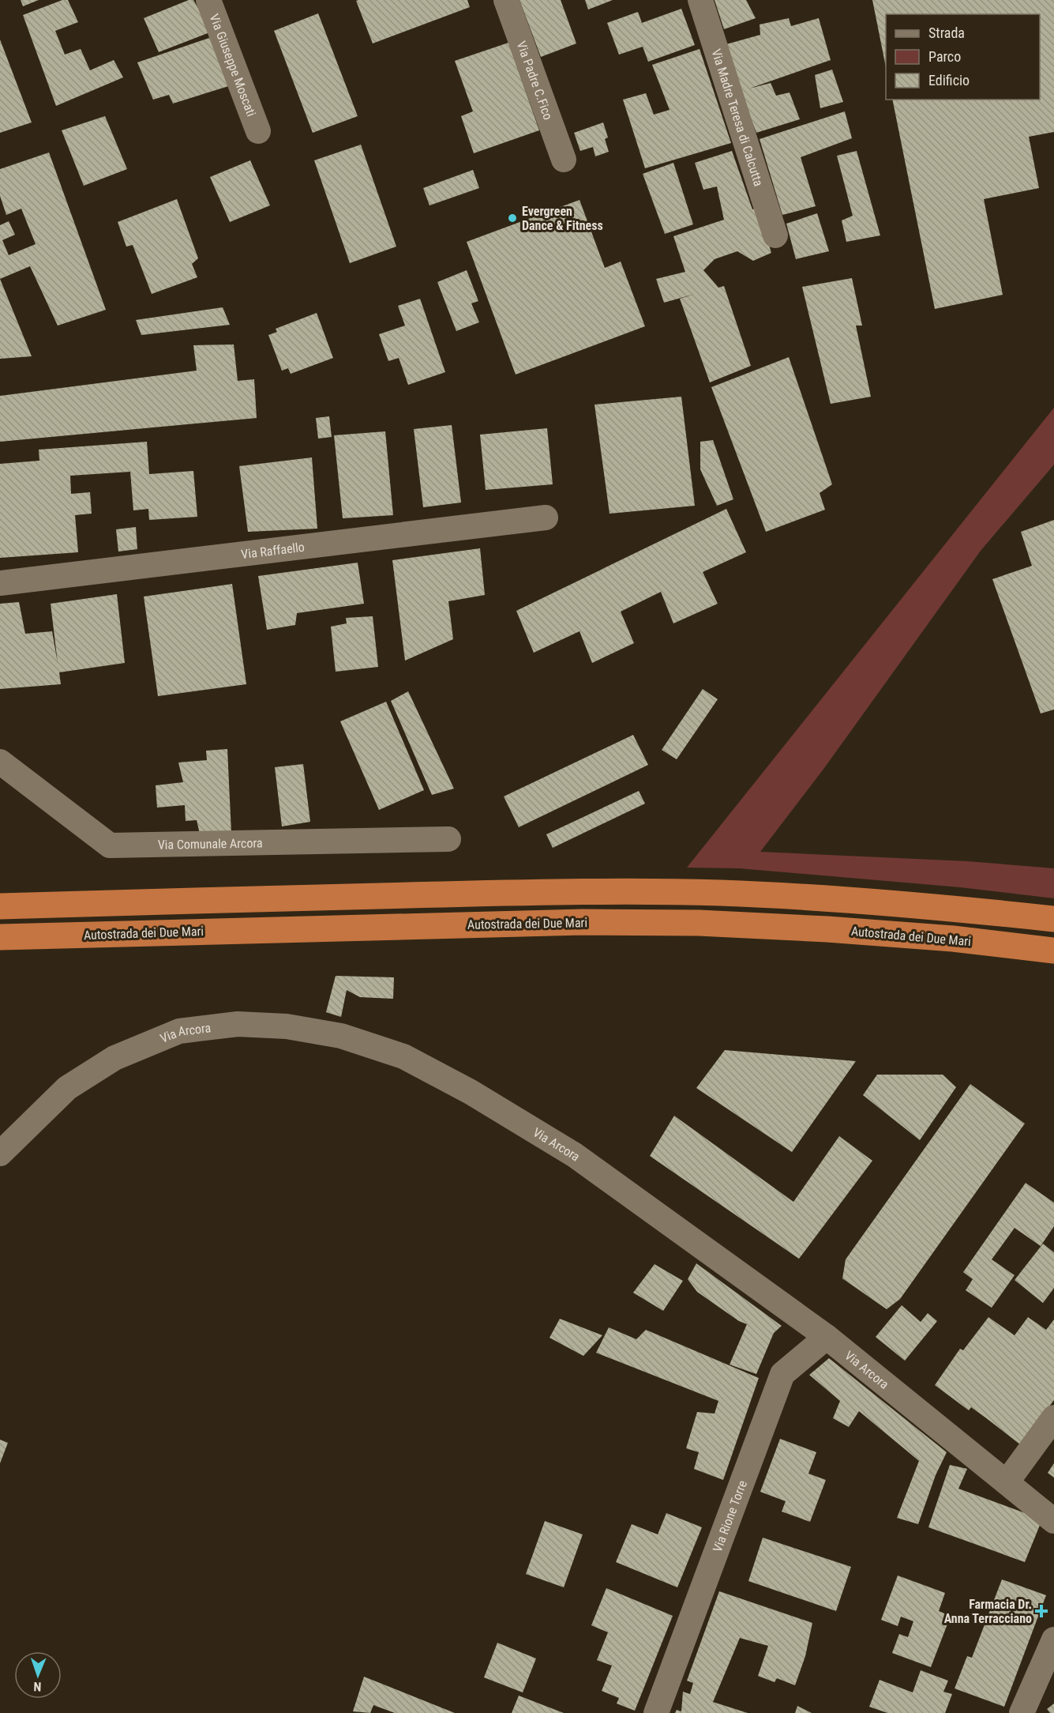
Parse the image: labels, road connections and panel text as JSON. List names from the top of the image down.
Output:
{
  "streets": {
    "highway": ["Autostrada dei Due Mari"],
    "street": [
      "Via Giuseppe Moscati",
      "Via Padre C.Fico",
      "Via Madre Teresa di Calcutta",
      "Via Raffaello",
      "Via Comunale Arcora",
      "Via Arcora",
      "Via Rione Torre"
    ]
  },
  "crossings": [
    ["Via Arcora", "Via Rione Torre"]
  ],
  "places": {
    "other": ["Evergreen Dance & Fitness"],
    "health": ["Farmacia Dr. Anna Terracciano"]
  },
  "legend": ["Strada", "Parco", "Edificio"],
  "north": "bottom"
}
